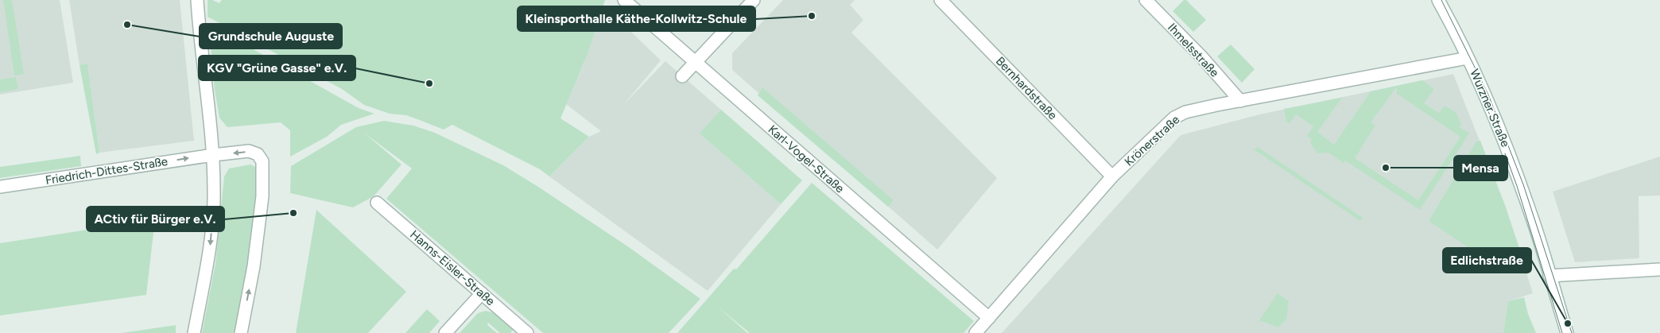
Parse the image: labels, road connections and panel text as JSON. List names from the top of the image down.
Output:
{
  "streets": {
    "street": [
      "Ihmelsstraße",
      "Bernhardstraße",
      "Wurzner Straße",
      "Krönerstraße",
      "Karl-Vogel-Straße",
      "Friedrich-Dittes-Straße",
      "Hanns-Eisler-Straße"
    ]
  },
  "crossings": [
    ["Ihmelsstraße", "Krönerstraße"],
    ["Bernhardstraße", "Krönerstraße"],
    ["Wurzner Straße", "Krönerstraße"],
    ["Krönerstraße", "Karl-Vogel-Straße"]
  ],
  "places": [
    "Kleinsporthalle Käthe-Kollwitz-Schule",
    "Grundschule Auguste",
    "KGV \"Grüne Gasse\" e.V.",
    "Mensa",
    "ACtiv für Bürger e.V.",
    "Edlichstraße"
  ]
}
